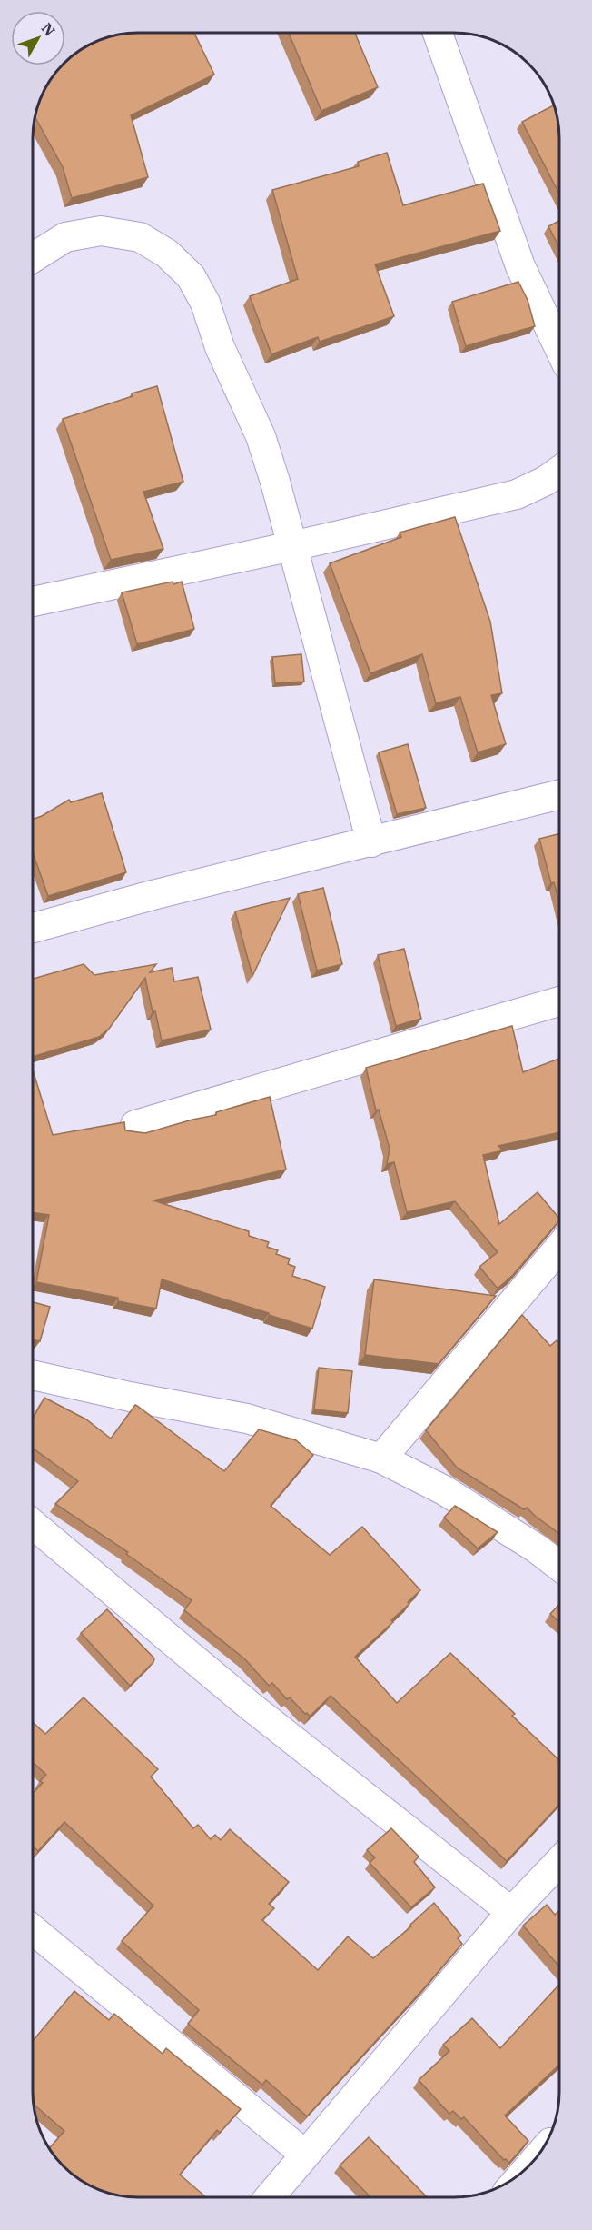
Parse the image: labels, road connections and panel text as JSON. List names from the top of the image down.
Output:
{
  "north": "top right"
}
